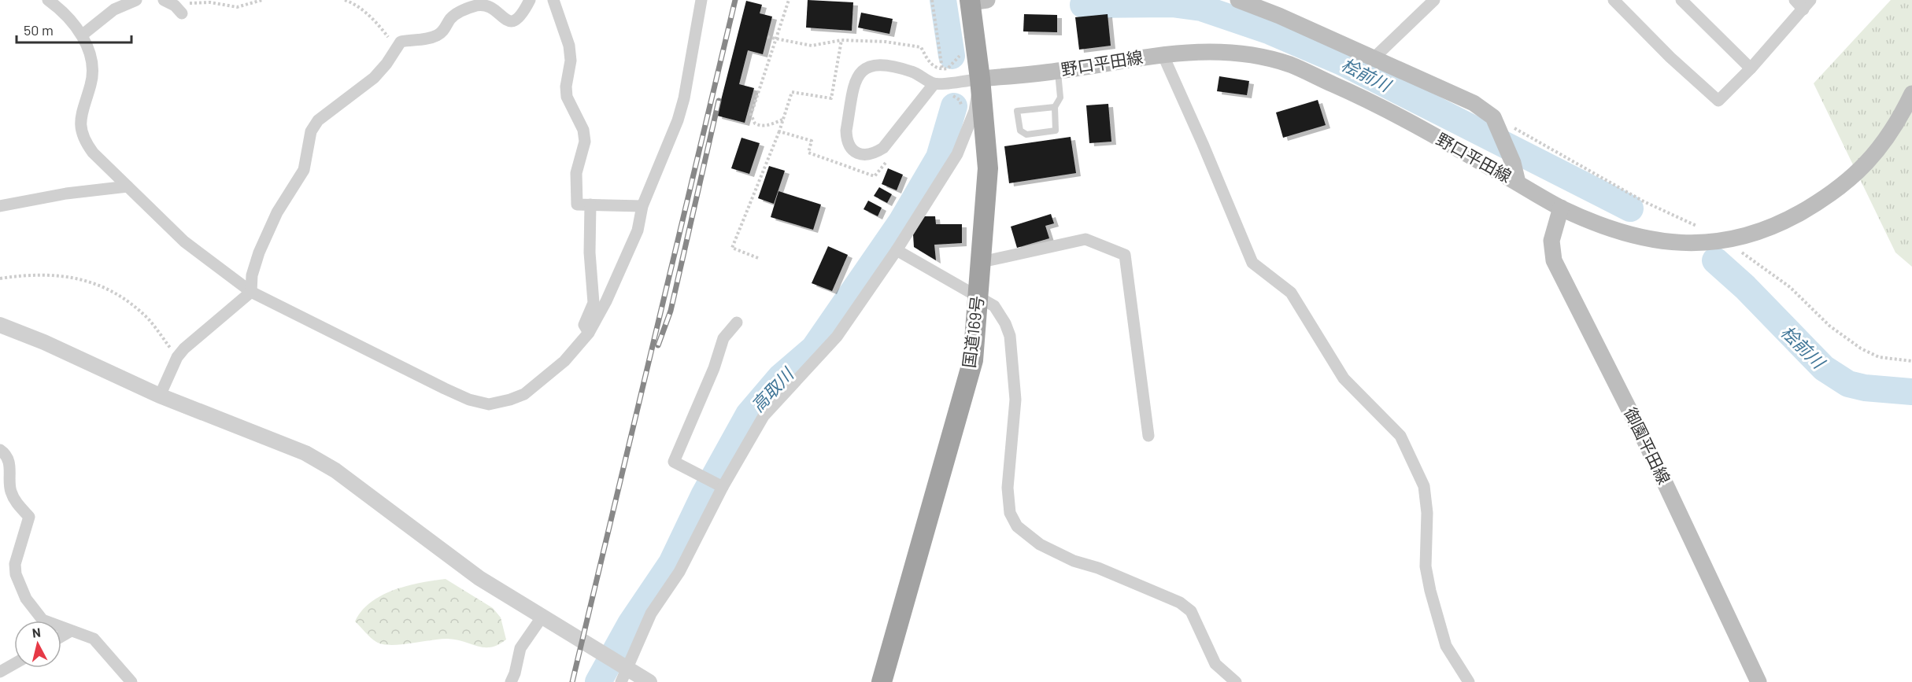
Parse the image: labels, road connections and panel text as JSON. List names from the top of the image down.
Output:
{
  "streets": {
    "highway": ["国道169号"],
    "main road": ["野口平田線", "御園平田線"]
  },
  "crossings": [
    ["野口平田線", "国道169号"],
    ["野口平田線", "御園平田線"]
  ],
  "water": ["桧前川", "高取川"],
  "scale_bar": "50 m",
  "north": "top"
}
